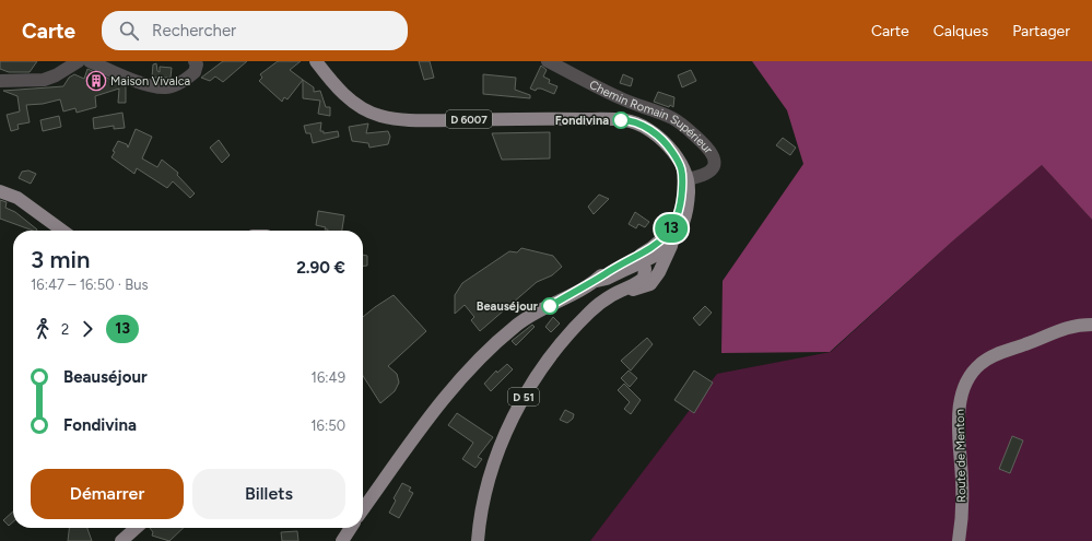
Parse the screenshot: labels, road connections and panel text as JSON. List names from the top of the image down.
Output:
{
  "streets": {
    "main road": ["D 6007", "D 51", "Route de Menton"],
    "street": ["Chemin Romain Supérieur"]
  },
  "crossings": [
    ["D 6007", "Chemin Romain Supérieur"],
    ["D 6007", "D 51"]
  ],
  "places": {
    "building": ["Maison Vivalca"],
    "other": ["Fondivina", "Beauséjour"]
  },
  "lines": ["bus line 13"],
  "page": {
    "header": "Carte",
    "search": "Rechercher",
    "nav": ["Carte", "Calques", "Partager"],
    "on_map": "13",
    "heading": ["3 min", "16:47 – 16:50 · Bus", "2.90 €"],
    "legs": ["2", "13"],
    "list": [
      {
        "name": "Beauséjour",
        "value": "16:49"
      },
      {
        "name": "Fondivina",
        "value": "16:50"
      }
    ],
    "buttons": ["Démarrer", "Billets"]
  }
}
